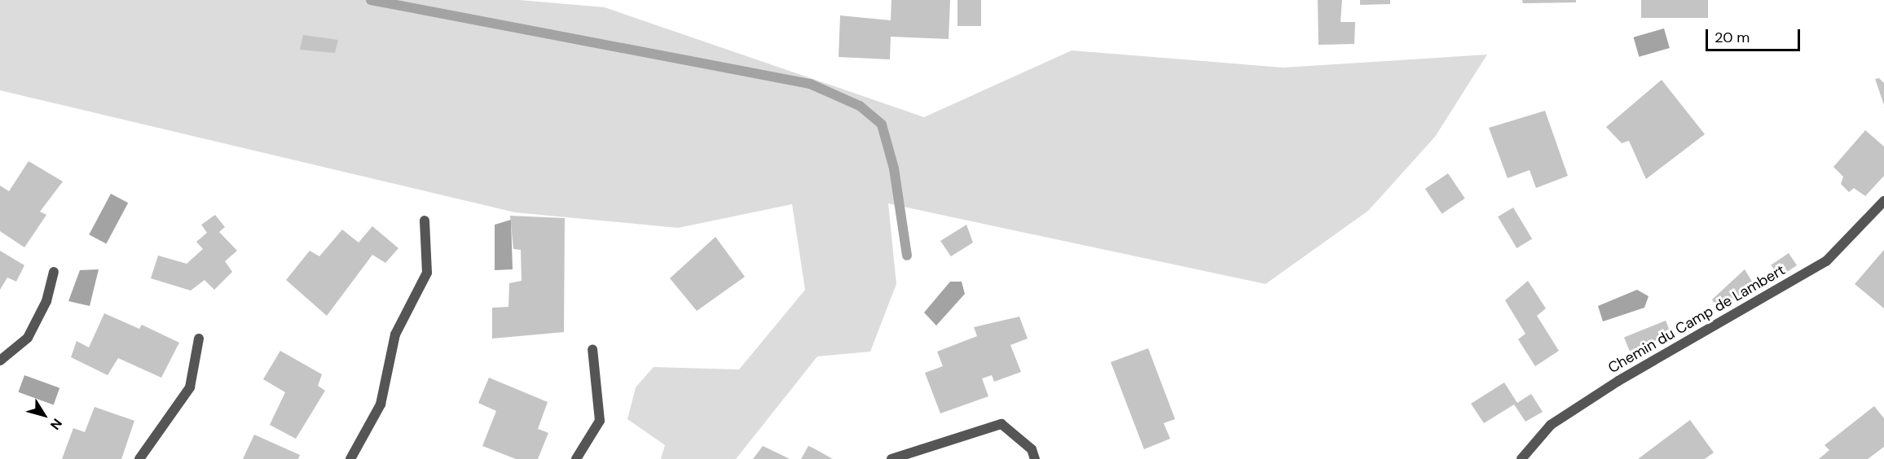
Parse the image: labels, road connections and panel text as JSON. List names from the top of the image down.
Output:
{
  "streets": {
    "street": ["Chemin du Camp de Lambert"]
  },
  "scale_bar": "20 m",
  "north": "bottom right"
}
